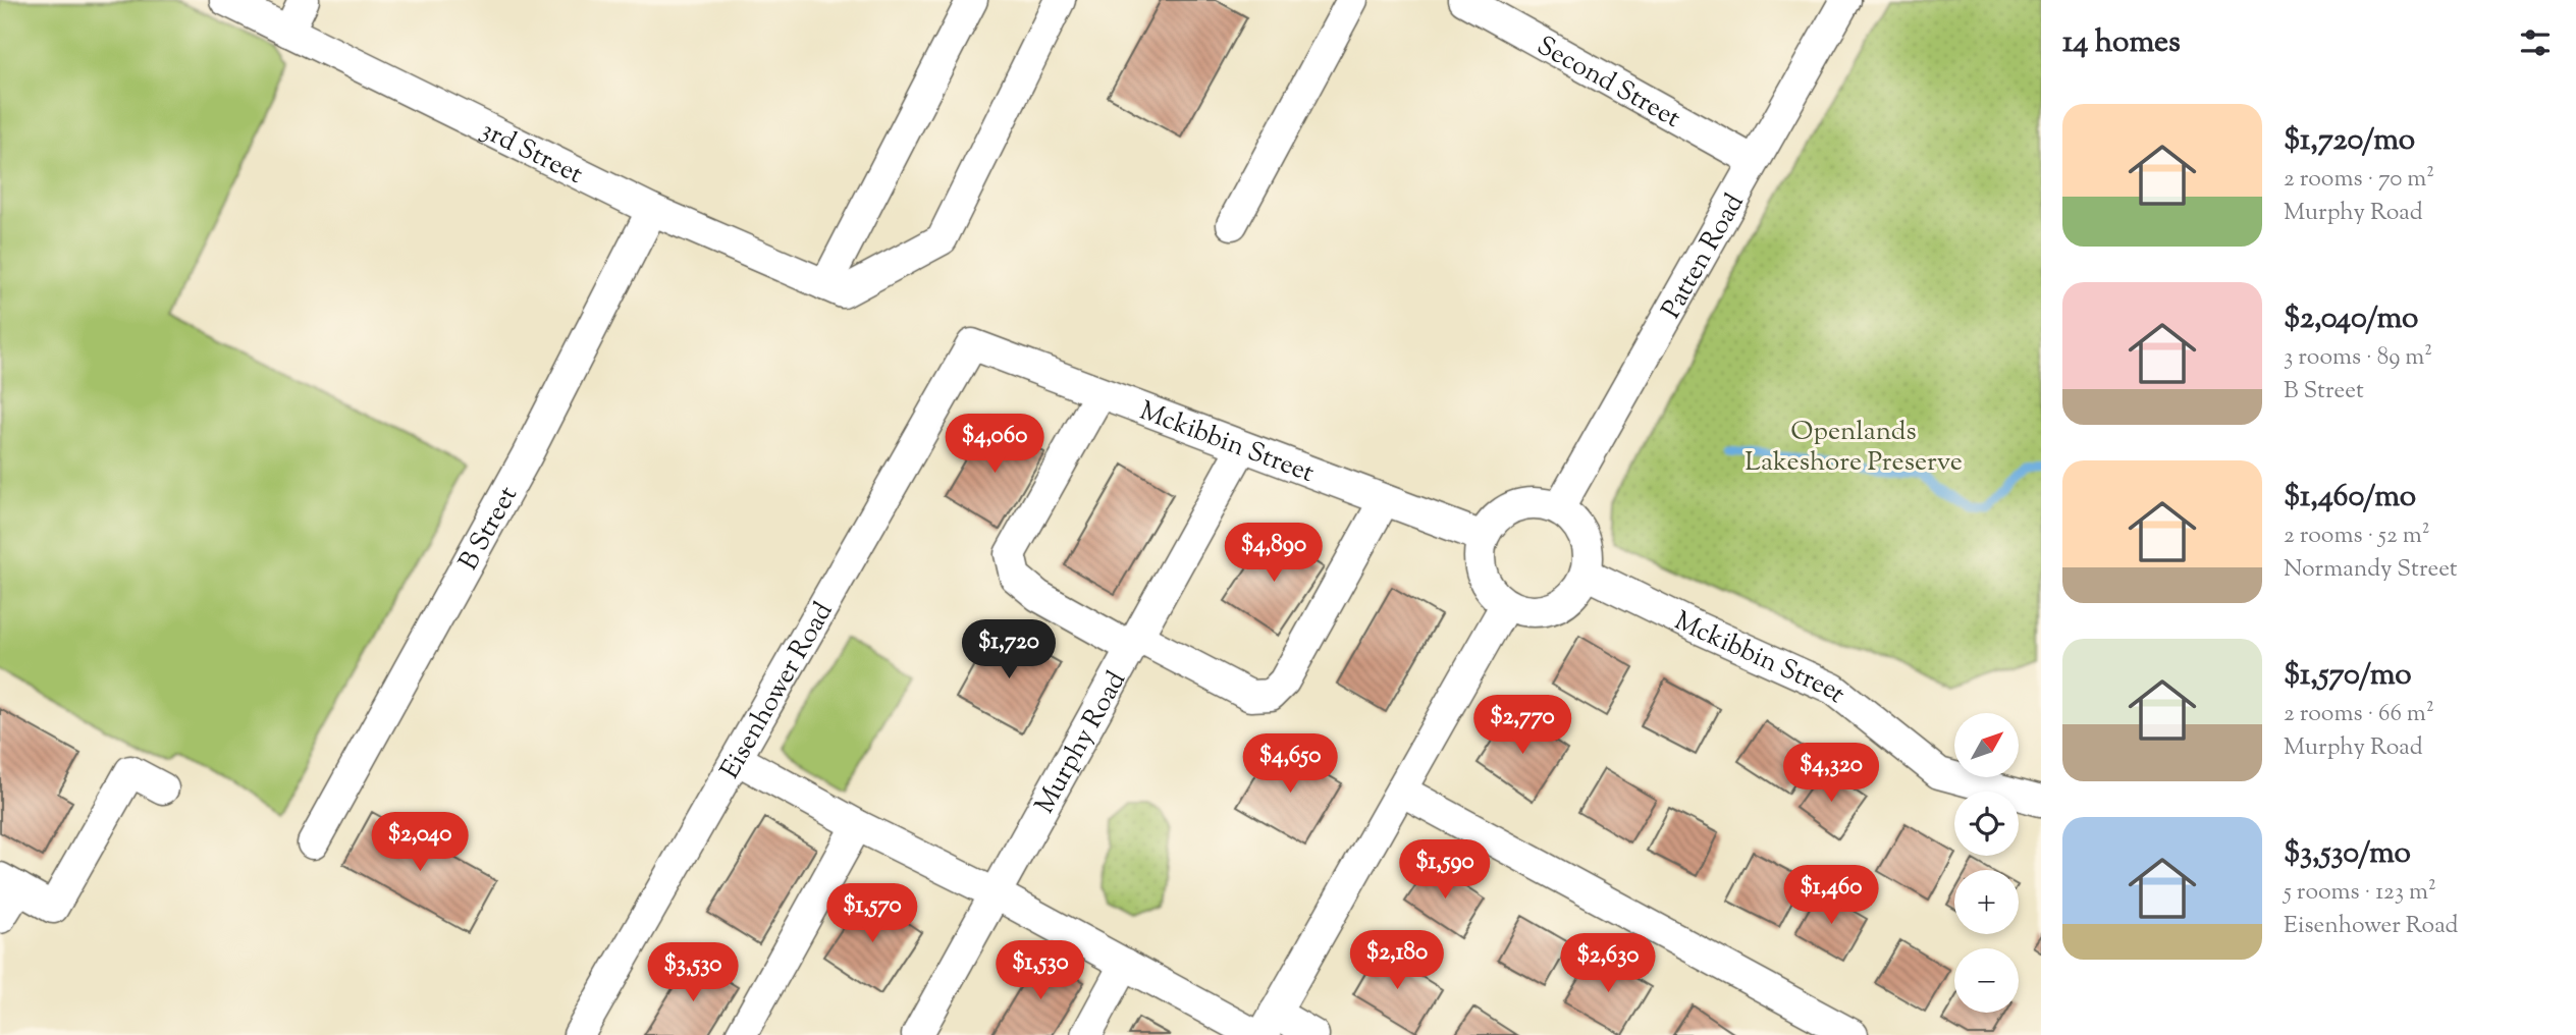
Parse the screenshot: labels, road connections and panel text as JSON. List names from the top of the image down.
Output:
{
  "streets": {
    "street": [
      "Second Street",
      "3rd Street",
      "Patten Road",
      "Mckibbin Street",
      "B Street",
      "Eisenhower Road",
      "Murphy Road"
    ]
  },
  "crossings": [
    ["Second Street", "Patten Road"],
    ["3rd Street", "B Street"],
    ["Patten Road", "Mckibbin Street"],
    ["Mckibbin Street", "Eisenhower Road"],
    ["Mckibbin Street", "Murphy Road"]
  ],
  "parks": ["Openlands Lakeshore Preserve"],
  "north": "top right",
  "page": {
    "heading": "14 homes",
    "list": [
      {
        "name": "$1,720/mo",
        "note": "2 rooms · 70 m² · Murphy Road"
      },
      {
        "name": "$2,040/mo",
        "note": "3 rooms · 89 m² · B Street"
      },
      {
        "name": "$1,460/mo",
        "note": "2 rooms · 52 m² · Normandy Street"
      },
      {
        "name": "$1,570/mo",
        "note": "2 rooms · 66 m² · Murphy Road"
      },
      {
        "name": "$3,530/mo",
        "note": "5 rooms · 123 m² · Eisenhower Road"
      }
    ],
    "price": [
      "$4,060",
      "$4,890",
      "$1,720",
      "$2,770",
      "$4,650",
      "$4,320",
      "$2,040",
      "$1,590",
      "$1,460",
      "$1,570",
      "$2,180",
      "$2,630",
      "$1,530",
      "$3,530"
    ],
    "map_buttons": ["+", "−"]
  }
}
